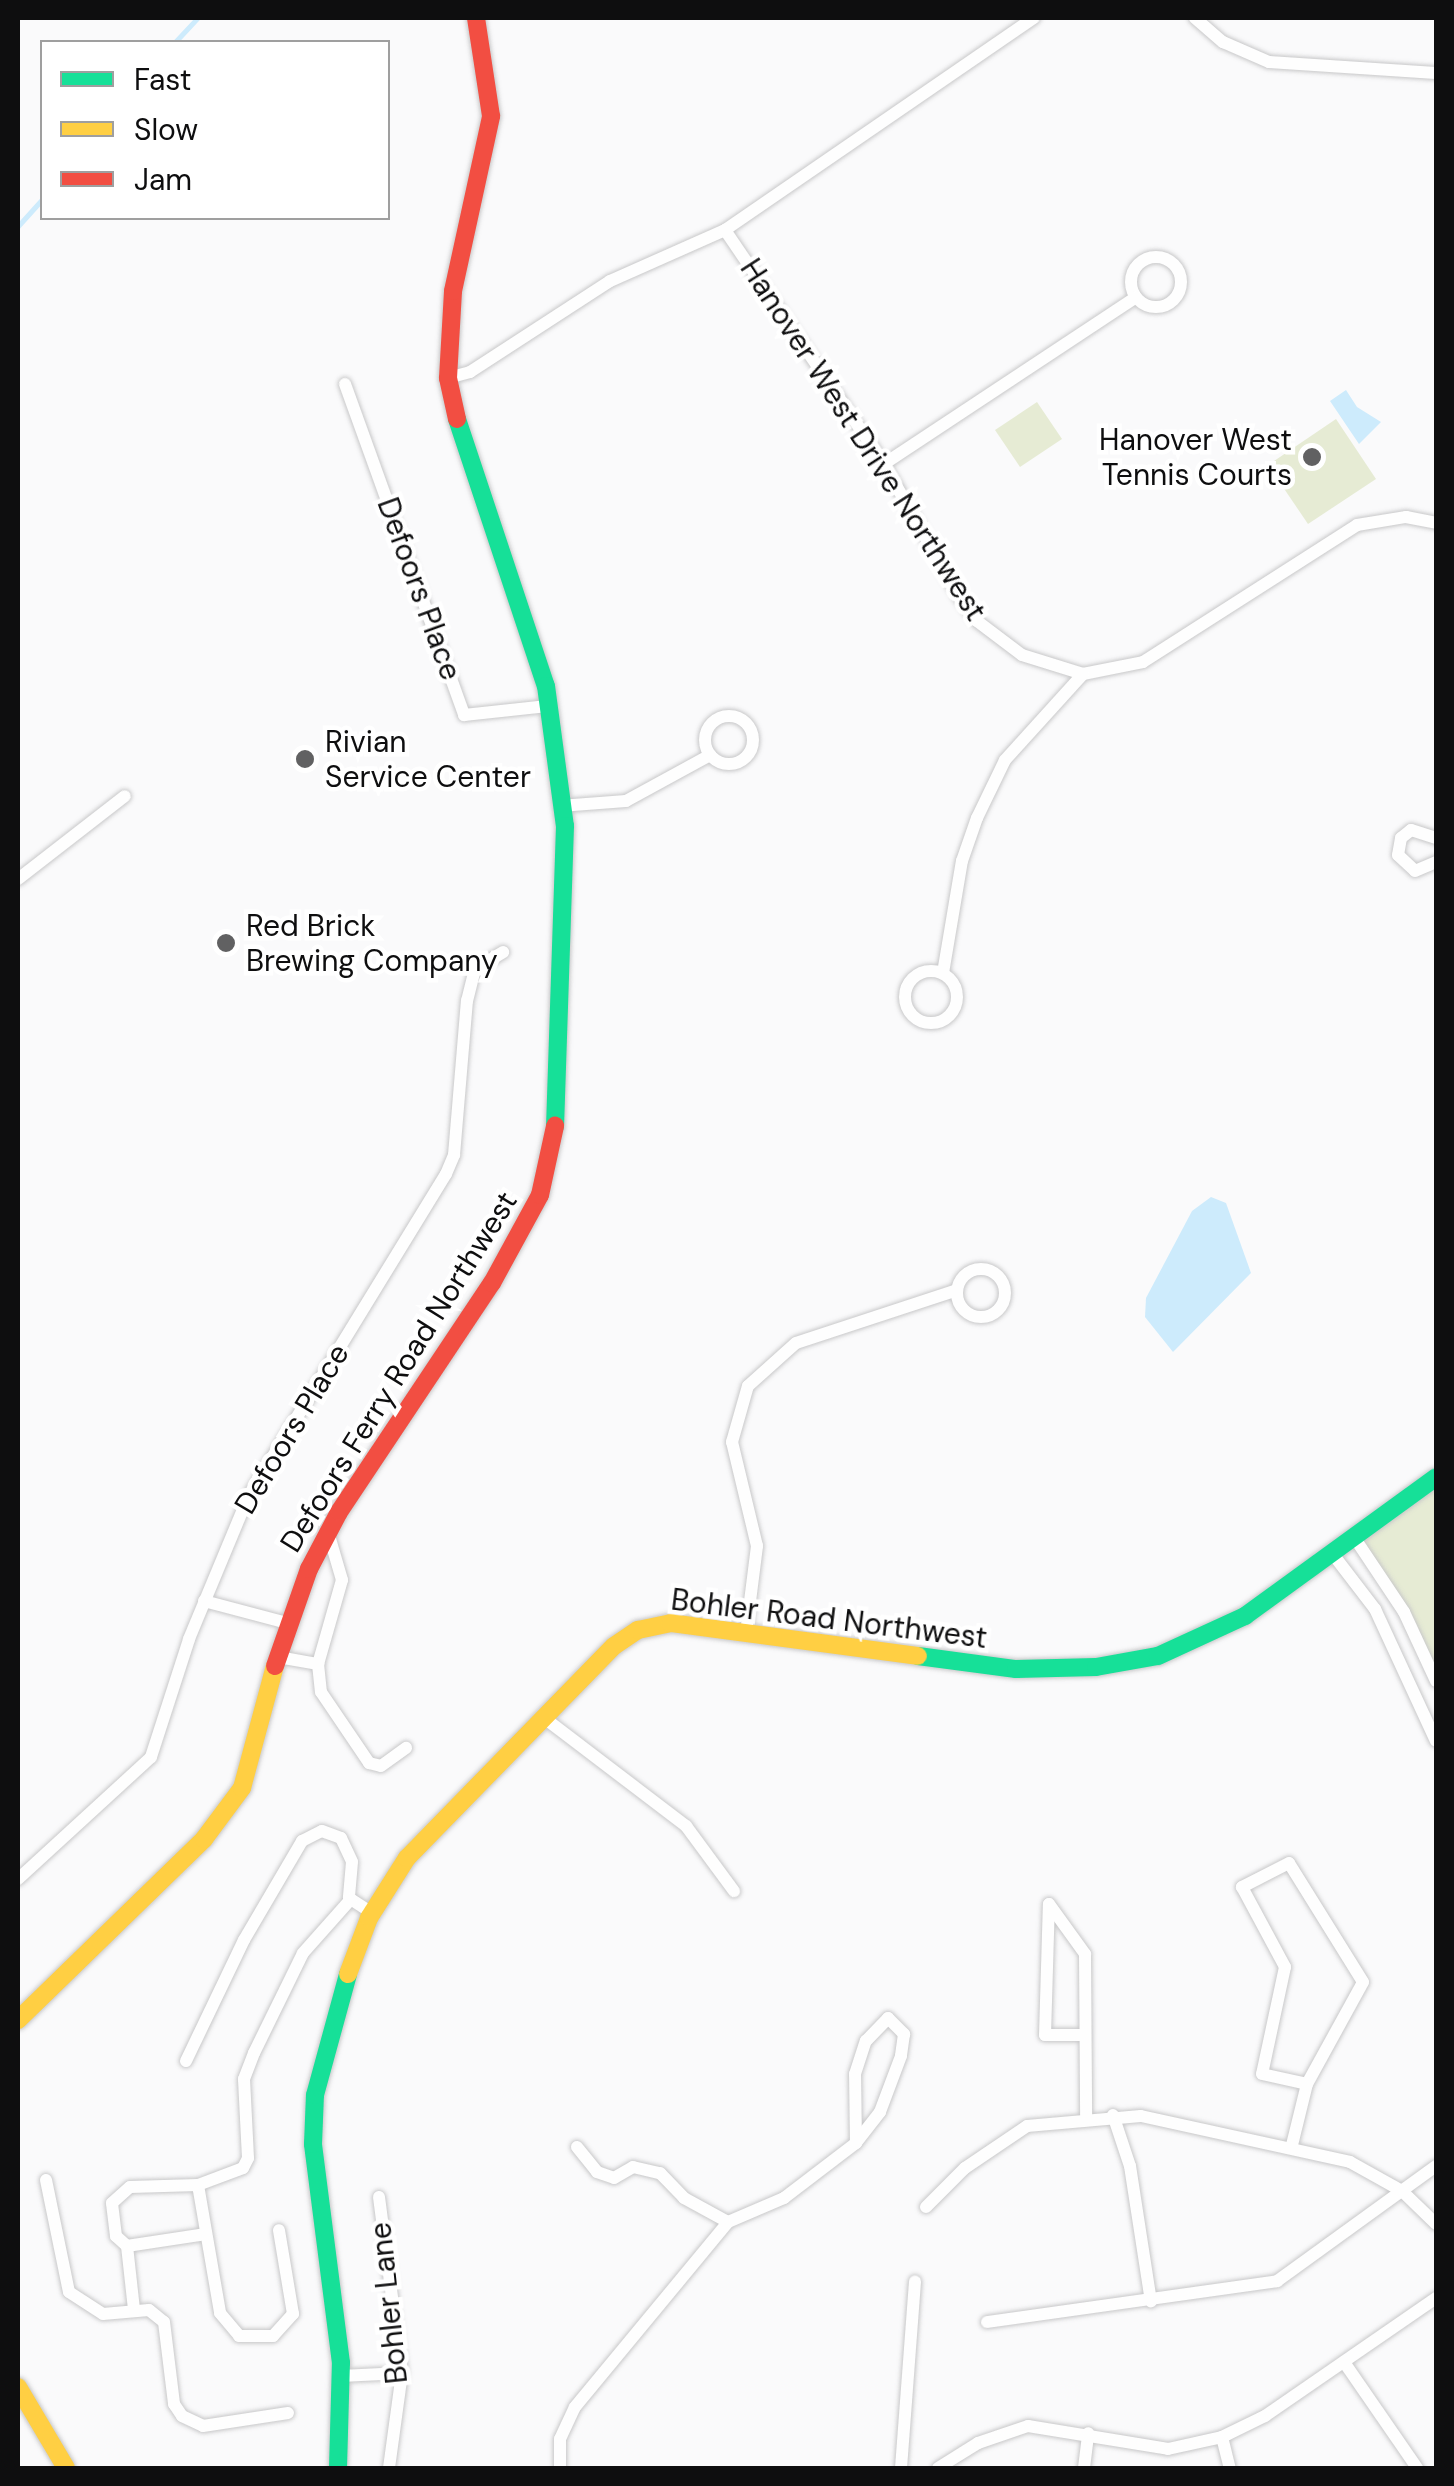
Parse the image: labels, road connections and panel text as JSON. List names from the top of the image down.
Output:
{
  "streets": {
    "street": [
      "Hanover West Drive Northwest",
      "Defoors Place",
      "Defoors Ferry Road Northwest",
      "Bohler Road Northwest",
      "Bohler Lane"
    ]
  },
  "crossings": [
    ["Defoors Place", "Defoors Ferry Road Northwest"]
  ],
  "places": ["Hanover West Tennis Courts", "Rivian Service Center", "Red Brick Brewing Company"],
  "legend": ["Fast", "Slow", "Jam"]
}
